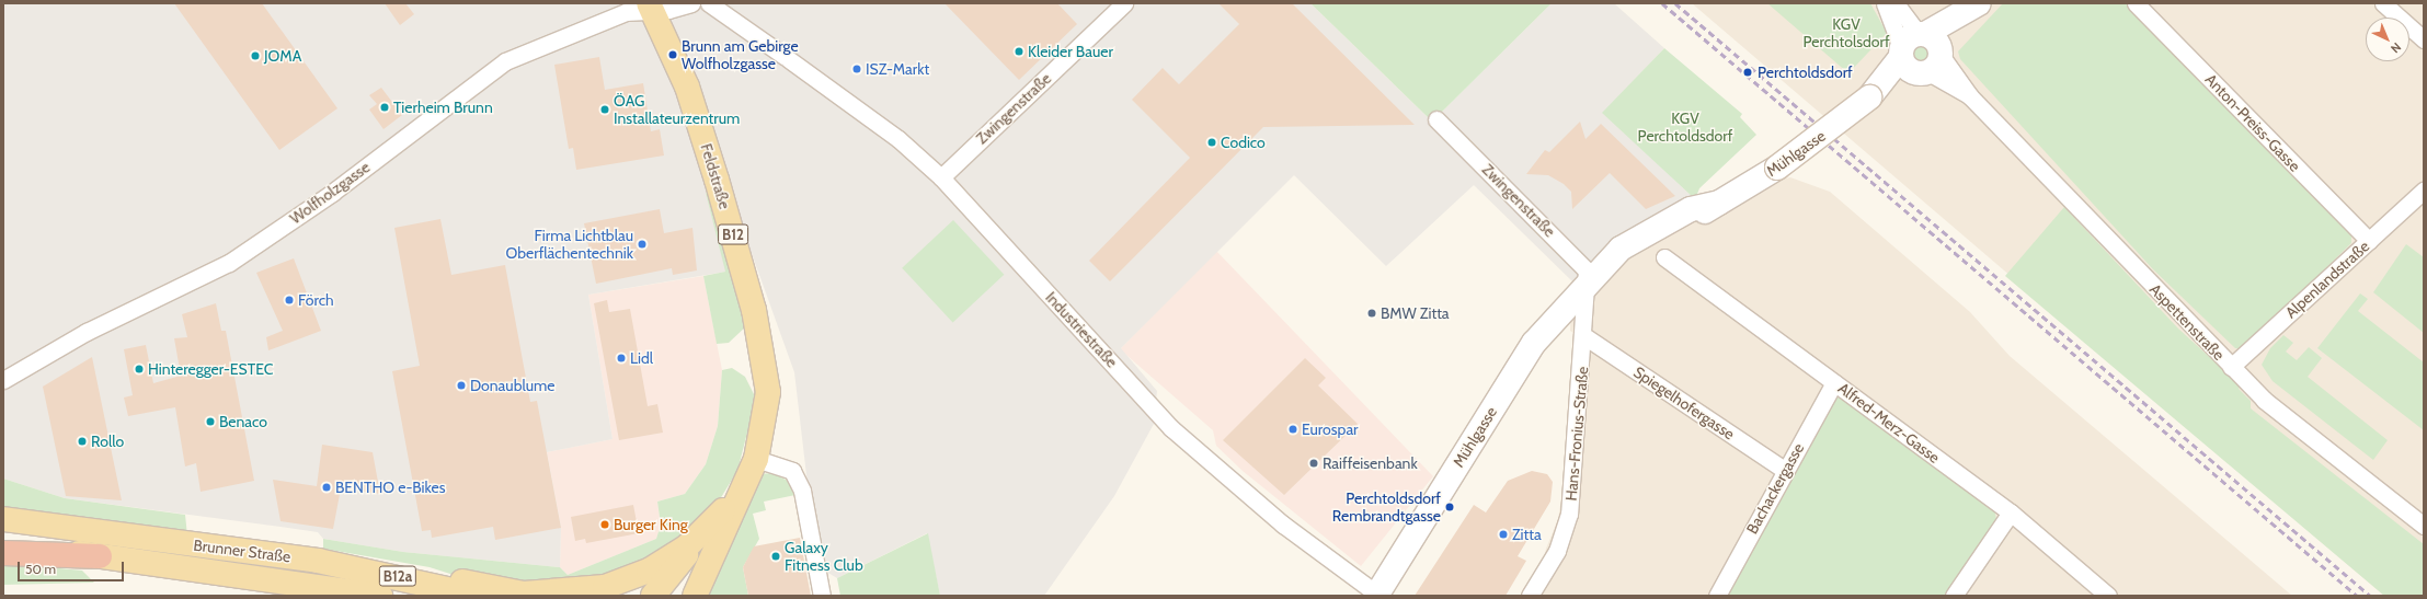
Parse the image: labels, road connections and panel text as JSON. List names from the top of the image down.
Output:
{
  "streets": {
    "main road": [
      "Feldstraße",
      "B12",
      "Brunner Straße",
      "B12a"
    ],
    "street": [
      "Zwingenstraße",
      "Anton-Preiss-Gasse",
      "Mühlgasse",
      "Wolfholzgasse",
      "Alpenlandstraße",
      "Aspettenstraße",
      "Industriestraße",
      "Spiegelhofergasse",
      "Alfred-Merz-Gasse",
      "Hans-Fronius-Straße",
      "Bachackergasse"
    ]
  },
  "crossings": [
    ["Zwingenstraße", "Mühlgasse"],
    ["Zwingenstraße", "Industriestraße"],
    ["Zwingenstraße", "Hans-Fronius-Straße"],
    ["Anton-Preiss-Gasse", "Alpenlandstraße"],
    ["Mühlgasse", "Aspettenstraße"],
    ["Mühlgasse", "Industriestraße"],
    ["Mühlgasse", "Hans-Fronius-Straße"],
    ["Feldstraße", "Wolfholzgasse"],
    ["Feldstraße", "B12a"],
    ["Alpenlandstraße", "Aspettenstraße"],
    ["Spiegelhofergasse", "Hans-Fronius-Straße"],
    ["Spiegelhofergasse", "Bachackergasse"],
    ["Alfred-Merz-Gasse", "Bachackergasse"],
    ["Brunner Straße", "B12a"]
  ],
  "parks": ["KGV Perchtolsdorf", "KGV Perchtoldsdorf"],
  "places": [
    "Kleider Bauer",
    "Brunn am Gebirge Wolfholzgasse",
    "JOMA",
    "ISZ-Markt",
    "Perchtoldsdorf",
    "Tierheim Brunn",
    "ÖAG Installateurzentrum",
    "Codico",
    "Firma Lichtblau Oberflächentechnik",
    "Förch",
    "BMW Zitta",
    "Lidl",
    "Hinteregger-ESTEC",
    "Donaublume",
    "Benaco",
    "Eurospar",
    "Rollo",
    "Raiffeisenbank",
    "BENTHO e-Bikes",
    "Perchtoldsdorf Rembrandtgasse",
    "Burger King",
    "Zitta",
    "Galaxy Fitness Club"
  ],
  "scale_bar": "50 m",
  "north": "bottom right"
}
